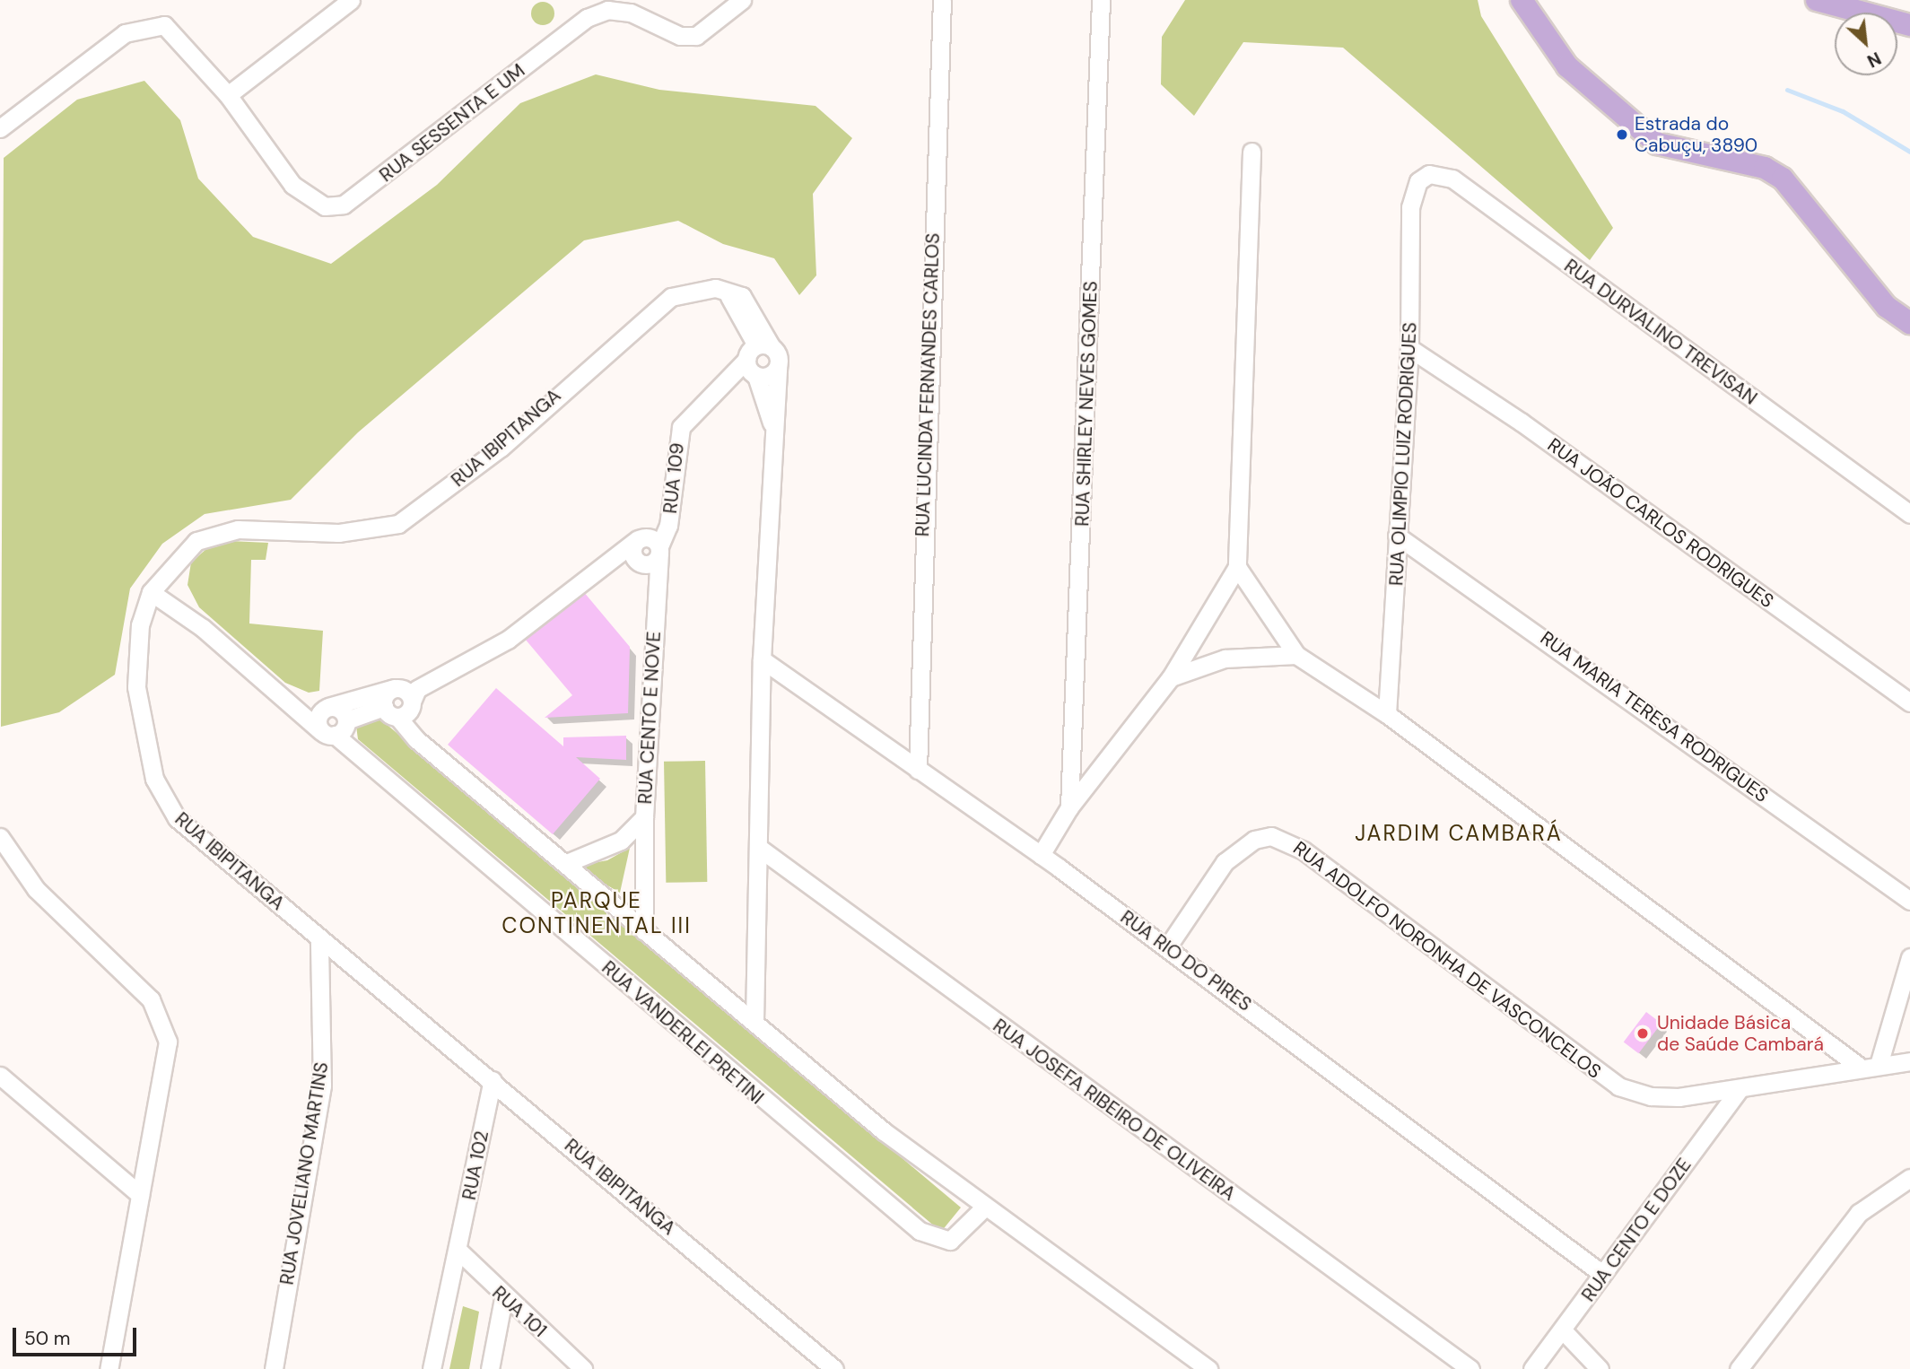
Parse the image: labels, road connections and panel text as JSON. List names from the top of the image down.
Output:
{
  "streets": {
    "street": [
      "RUA SESSENTA E UM",
      "RUA DURVALINO TREVISAN",
      "RUA LUCINDA FERNANDES CARLOS",
      "RUA SHIRLEY NEVES GOMES",
      "RUA IBIPITANGA",
      "RUA OLIMPIO LUIZ RODRIGUES",
      "RUA 109",
      "RUA JOÃO CARLOS RODRIGUES",
      "RUA MARIA TERESA RODRIGUES",
      "RUA CENTO E NOVE",
      "RUA ADOLFO NORONHA DE VASCONCELOS",
      "RUA RIO DO PIRES",
      "RUA VANDERLEI PRETINI",
      "RUA JOSEFA RIBEIRO DE OLIVEIRA",
      "RUA 102",
      "RUA JOVELIANO MARTINS",
      "RUA CENTO E DOZE",
      "RUA 101"
    ]
  },
  "crossings": [
    ["RUA DURVALINO TREVISAN", "RUA OLIMPIO LUIZ RODRIGUES"],
    ["RUA LUCINDA FERNANDES CARLOS", "RUA RIO DO PIRES"],
    ["RUA IBIPITANGA", "RUA 109"],
    ["RUA IBIPITANGA", "RUA RIO DO PIRES"],
    ["RUA IBIPITANGA", "RUA JOSEFA RIBEIRO DE OLIVEIRA"],
    ["RUA IBIPITANGA", "RUA 102"],
    ["RUA IBIPITANGA", "RUA JOVELIANO MARTINS"],
    ["RUA OLIMPIO LUIZ RODRIGUES", "RUA JOÃO CARLOS RODRIGUES"],
    ["RUA OLIMPIO LUIZ RODRIGUES", "RUA MARIA TERESA RODRIGUES"],
    ["RUA 109", "RUA CENTO E NOVE"],
    ["RUA ADOLFO NORONHA DE VASCONCELOS", "RUA RIO DO PIRES"],
    ["RUA ADOLFO NORONHA DE VASCONCELOS", "RUA CENTO E DOZE"],
    ["RUA RIO DO PIRES", "RUA CENTO E DOZE"],
    ["RUA 102", "RUA 101"]
  ],
  "districts": ["JARDIM CAMBARÁ", "PARQUE CONTINENTAL III"],
  "places": ["Estrada do Cabuçu, 3890", "Unidade Básica de Saúde Cambará"],
  "scale_bar": "50 m",
  "north": "bottom right"
}
